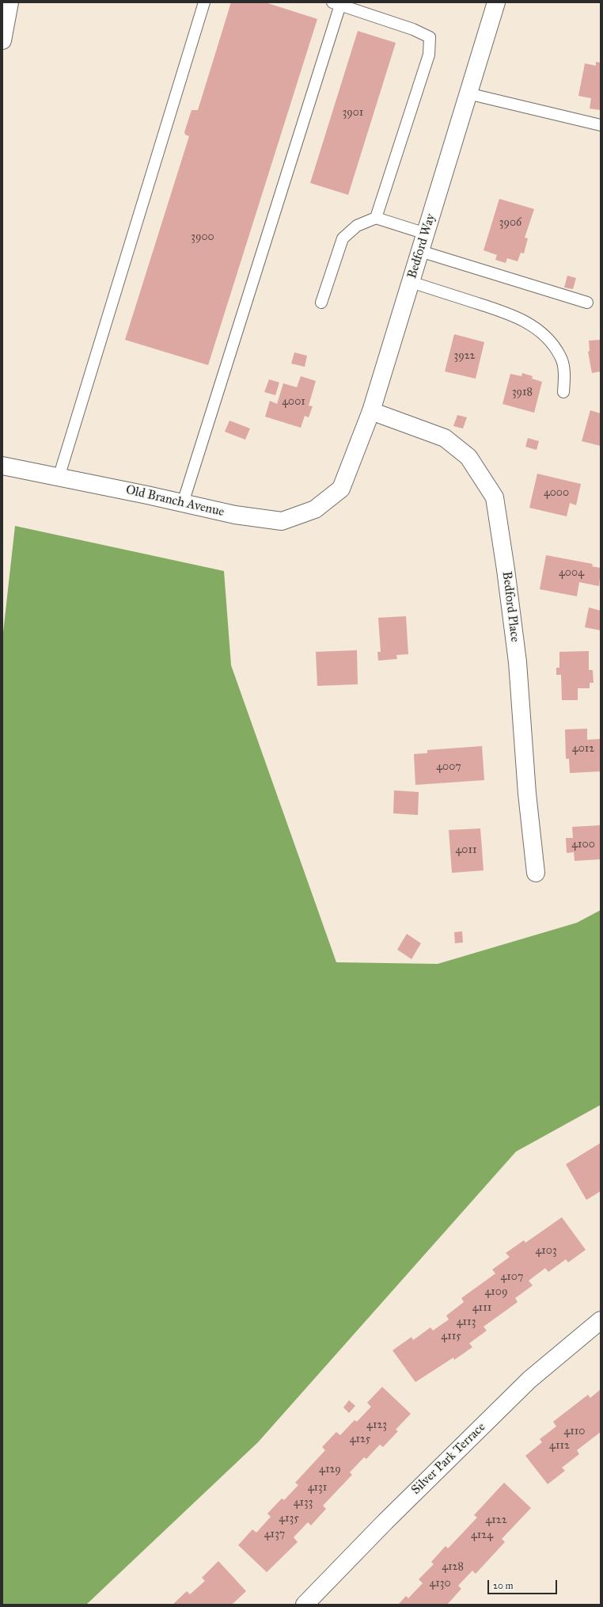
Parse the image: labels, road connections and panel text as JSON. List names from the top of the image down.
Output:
{
  "streets": {
    "street": [
      "Bedford Way",
      "Old Branch Avenue",
      "Bedford Place",
      "Silver Park Terrace"
    ]
  },
  "crossings": [
    ["Bedford Way", "Old Branch Avenue"],
    ["Bedford Way", "Bedford Place"]
  ],
  "house_numbers": [
    "3901",
    "3906",
    "3900",
    "3922",
    "3918",
    "4001",
    "4000",
    "4004",
    "4012",
    "4007",
    "4100",
    "4011",
    "4103",
    "4107",
    "4109",
    "4111",
    "4113",
    "4115",
    "4123",
    "4110",
    "4125",
    "4112",
    "4129",
    "4131",
    "4133",
    "4135",
    "4122",
    "4137",
    "4124",
    "4128",
    "4130"
  ],
  "scale_bar": "20 m"
}
